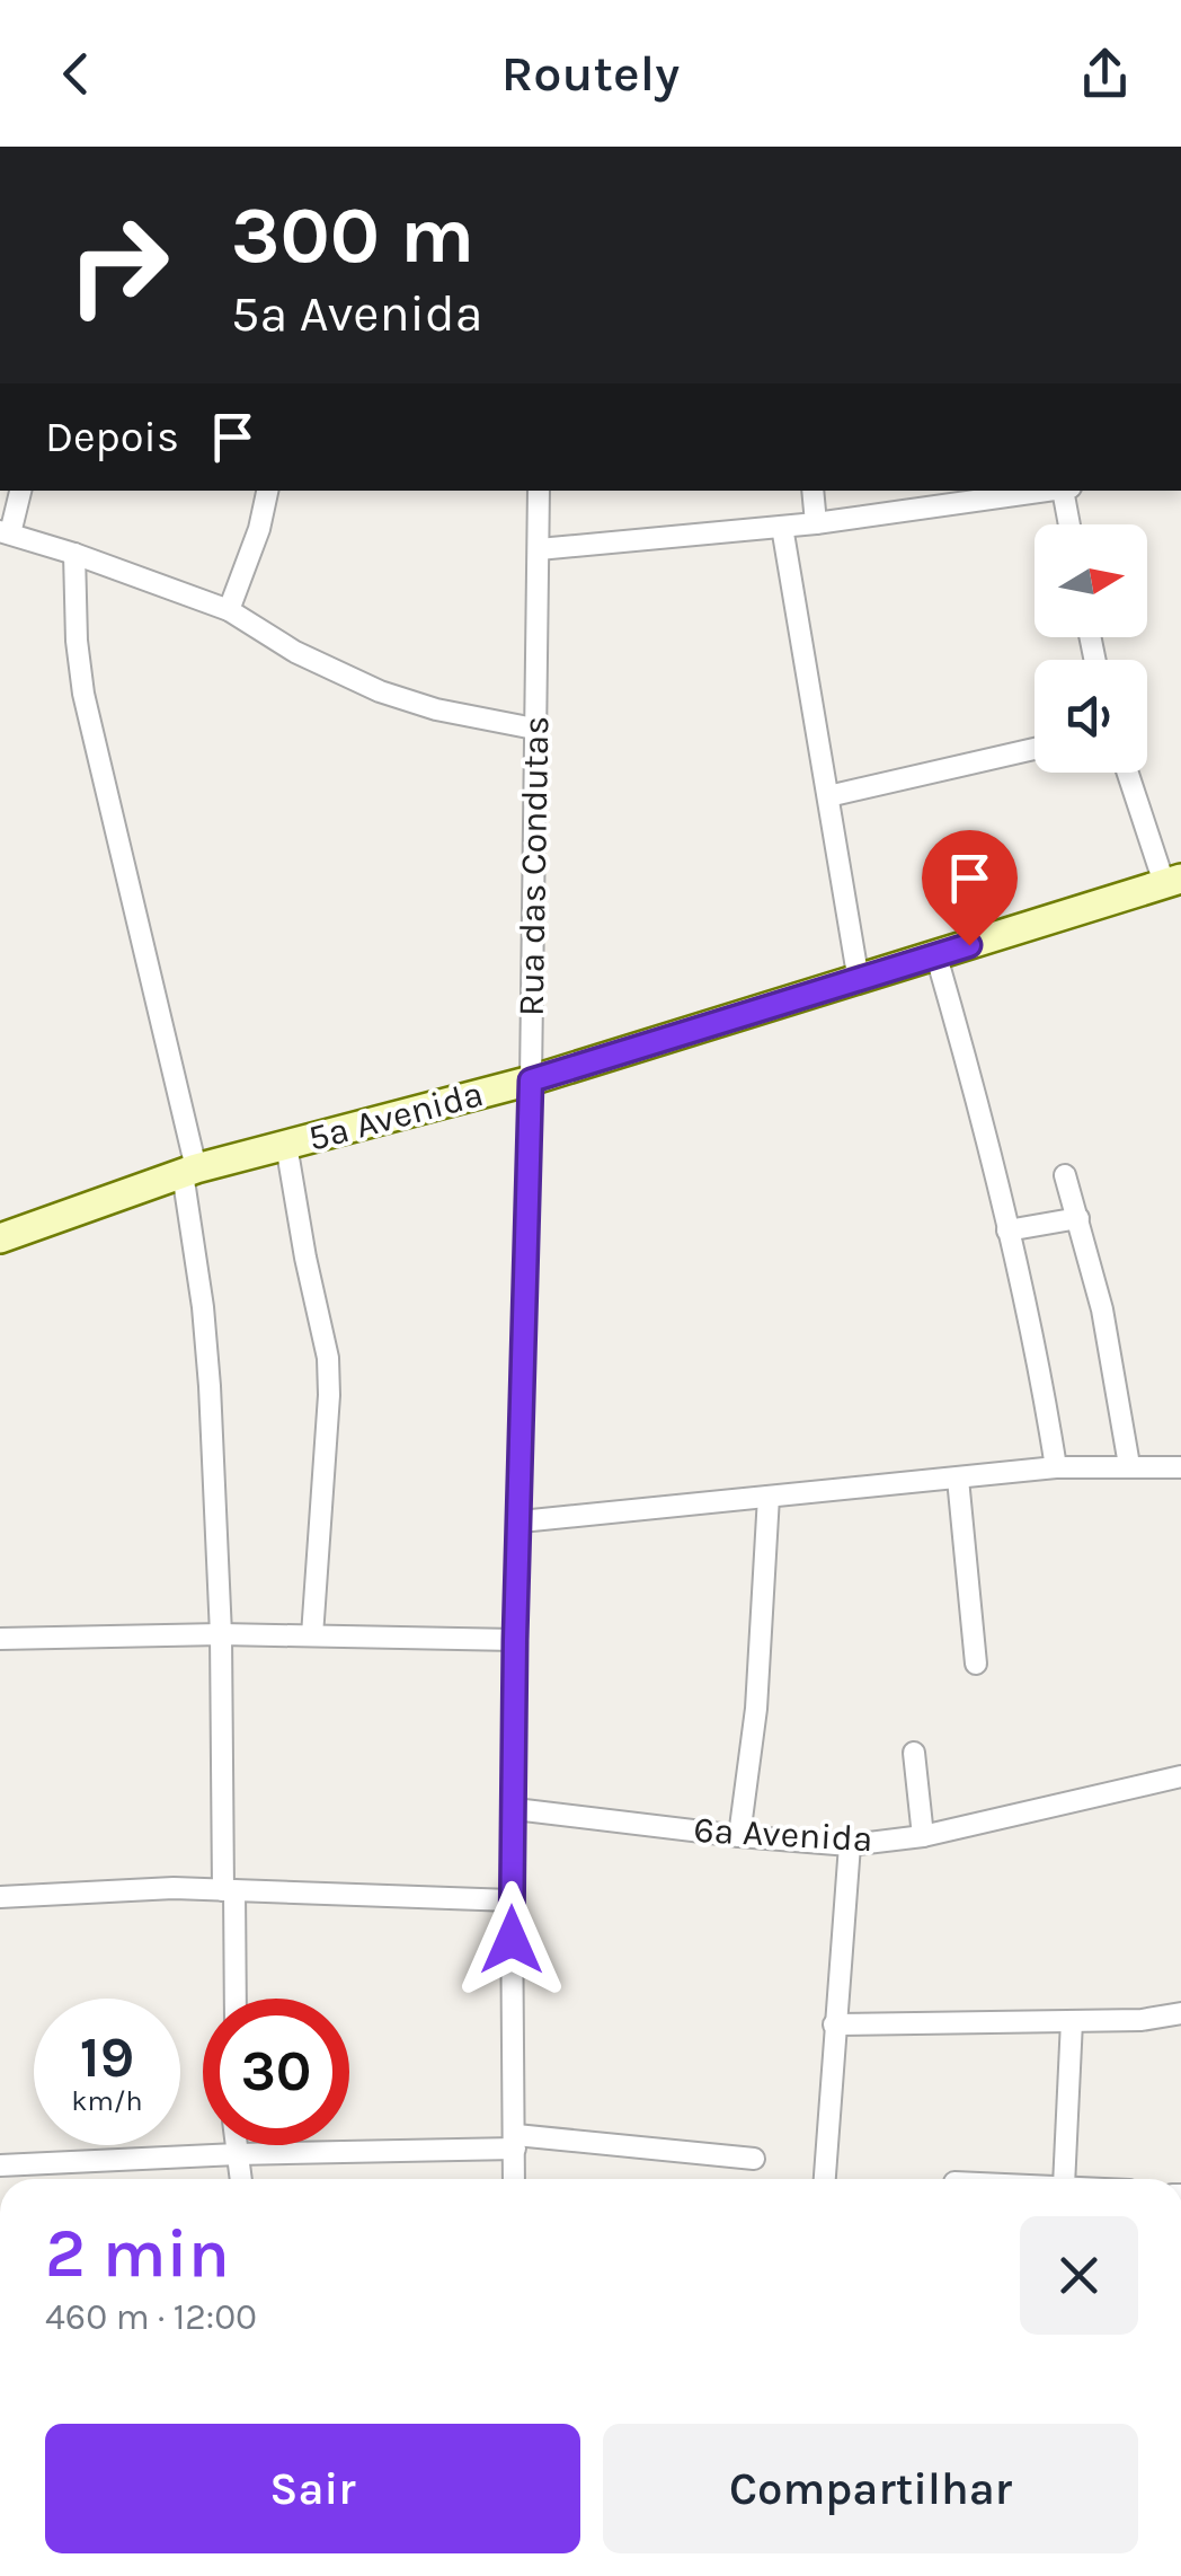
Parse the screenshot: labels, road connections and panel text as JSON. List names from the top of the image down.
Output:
{
  "streets": {
    "street": ["Rua das Condutas", "5ª Avenida", "6ª Avenida"]
  },
  "crossings": [
    ["Rua das Condutas", "5ª Avenida"],
    ["Rua das Condutas", "6ª Avenida"]
  ],
  "north": "right",
  "page": {
    "header": "Routely",
    "turn": ["300 m", "5ª Avenida"],
    "then": "Depois",
    "speed": "19 km/h",
    "limit": "30",
    "heading": ["2 min", "460 m · 12:00"],
    "buttons": ["Sair", "Compartilhar"]
  }
}
